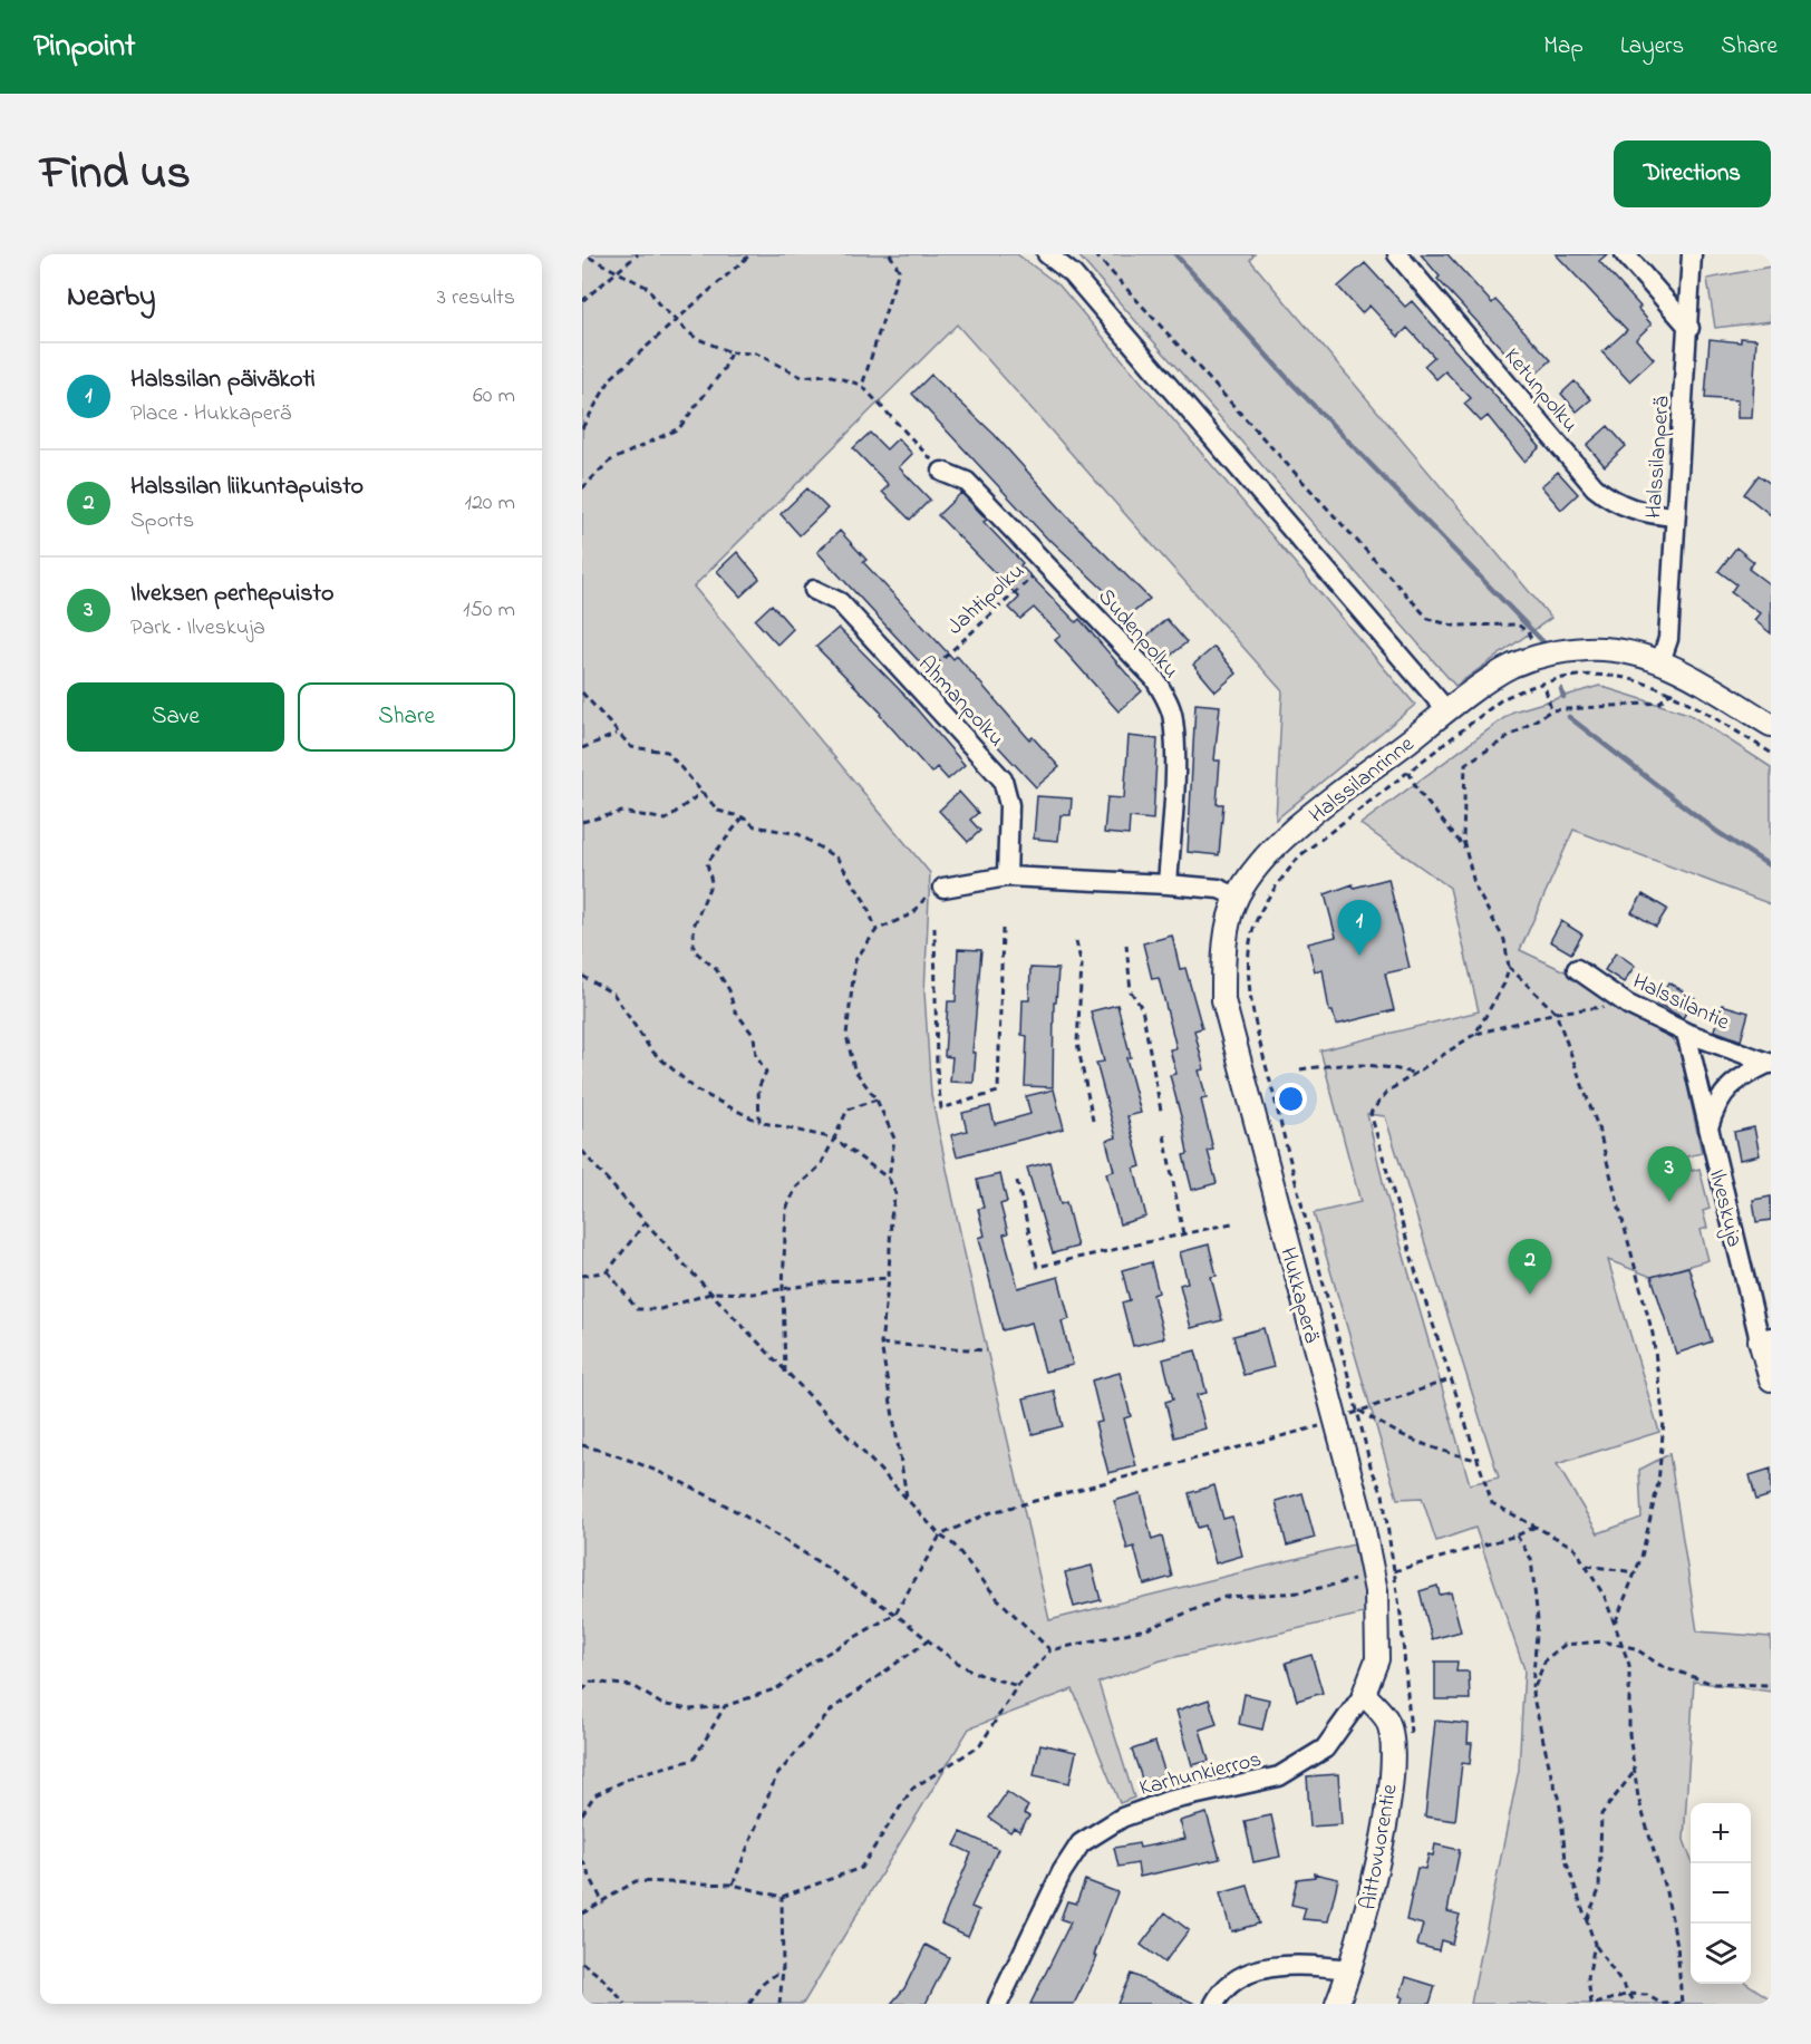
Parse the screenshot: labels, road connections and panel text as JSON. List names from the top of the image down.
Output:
{
  "streets": {
    "street": [
      "Ketunpolku",
      "Halssilanperä",
      "Sudenpolku",
      "Ahmanpolku",
      "Halssilanrinne",
      "Halssilantie",
      "Ilveskuja",
      "Hukkaperä",
      "Karhunkierros",
      "Aittovuorentie"
    ],
    "path": ["Jahtipolku"]
  },
  "crossings": [
    ["Ketunpolku", "Halssilanperä"],
    ["Halssilanperä", "Halssilanrinne"],
    ["Jahtipolku", "Sudenpolku"],
    ["Jahtipolku", "Ahmanpolku"],
    ["Halssilanrinne", "Hukkaperä"],
    ["Halssilantie", "Ilveskuja"],
    ["Hukkaperä", "Karhunkierros"],
    ["Hukkaperä", "Aittovuorentie"],
    ["Karhunkierros", "Aittovuorentie"]
  ],
  "page": {
    "header": "Pinpoint",
    "nav": ["Map", "Layers", "Share"],
    "title": "Find us",
    "buttons": [
      "Directions",
      ["Save", "Share"]
    ],
    "heading": ["Nearby", "3 results"],
    "list": [
      {
        "mark": "1",
        "name": "Halssilan päiväkoti",
        "note": "Place · Hukkaperä",
        "value": "60 m"
      },
      {
        "mark": "2",
        "name": "Halssilan liikuntapuisto",
        "note": "Sports",
        "value": "120 m"
      },
      {
        "mark": "3",
        "name": "Ilveksen perhepuisto",
        "note": "Park · Ilveskuja",
        "value": "150 m"
      }
    ],
    "pins": ["1", "3", "2"],
    "map_buttons": ["+", "−"]
  }
}
